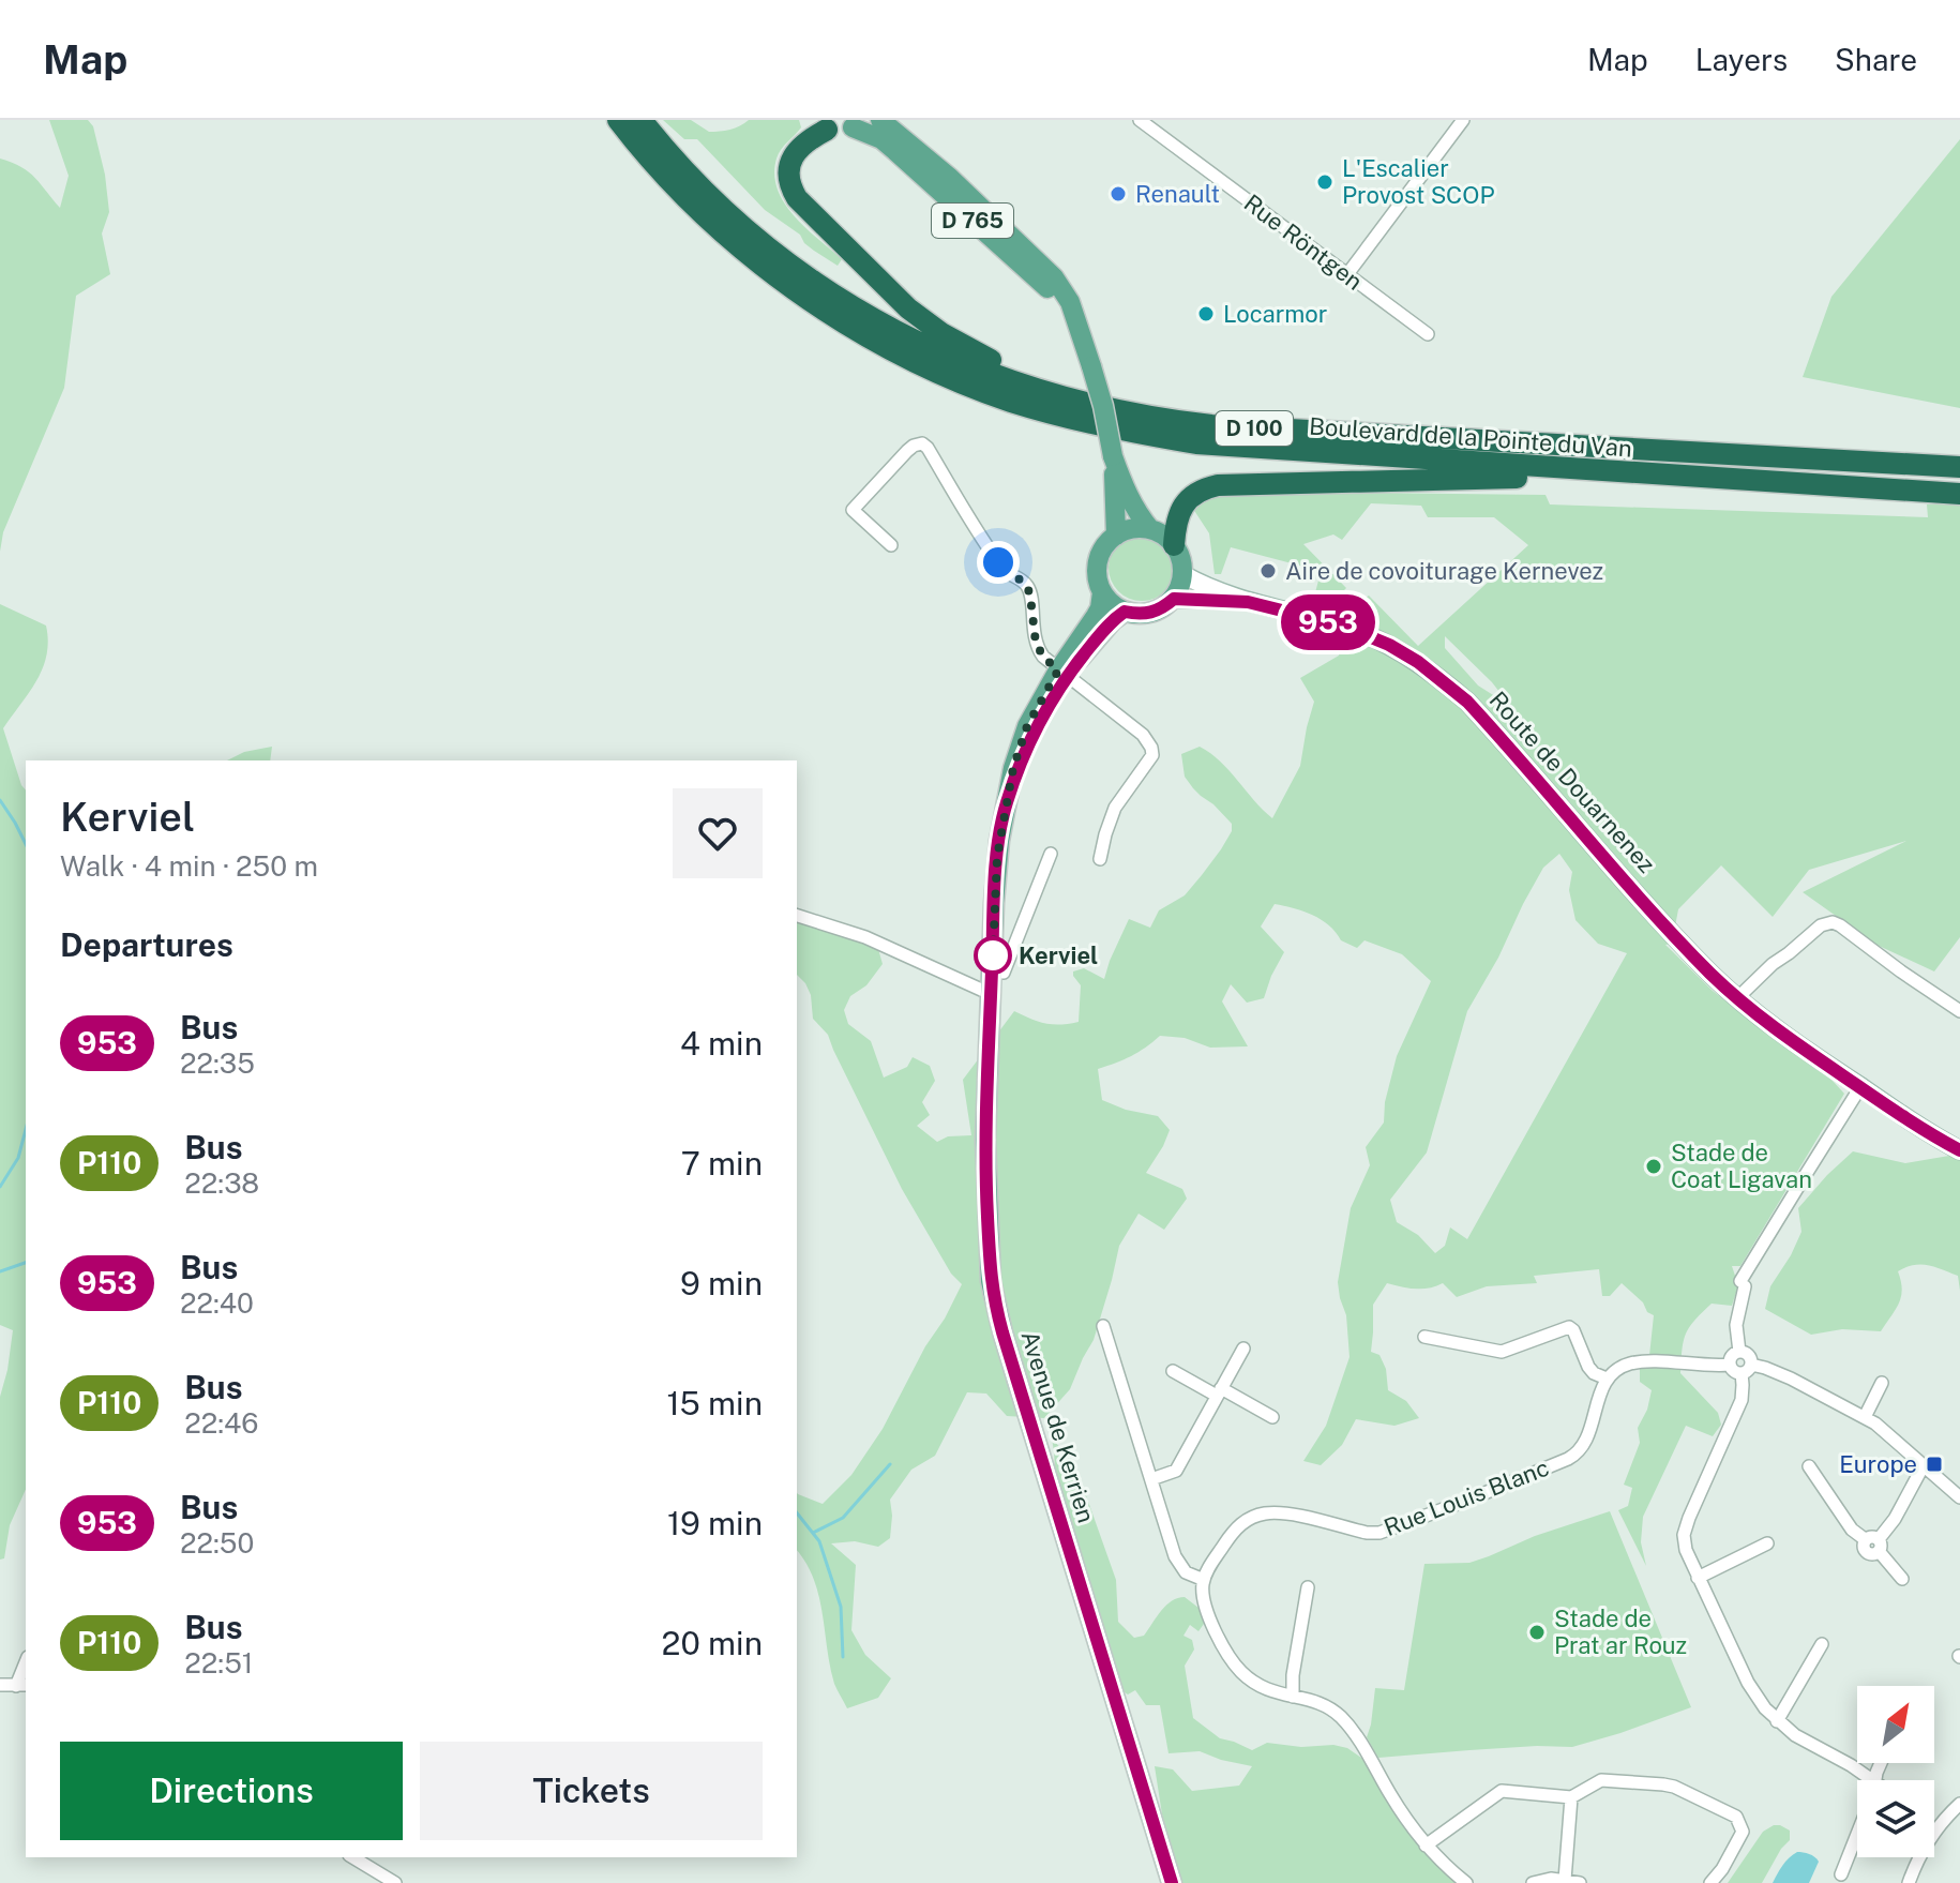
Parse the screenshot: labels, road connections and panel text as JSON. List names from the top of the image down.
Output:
{
  "streets": {
    "highway": ["D 100", "Boulevard de la Pointe du Van"],
    "main road": ["D 765", "Route de Douarnenez", "Avenue de Kerrien"],
    "street": ["Rue Röntgen", "Rue Louis Blanc"]
  },
  "crossings": [
    ["D 765", "Route de Douarnenez"],
    ["D 765", "Avenue de Kerrien"],
    ["Route de Douarnenez", "Avenue de Kerrien"]
  ],
  "places": {
    "other": [
      "L'Escalier Provost SCOP",
      "Renault",
      "Locarmor",
      "Aire de covoiturage Kernevez",
      "Kerviel",
      "Stade de Coat Ligavan",
      "Stade de Prat ar Rouz"
    ],
    "transit": ["Europe"]
  },
  "lines": ["bus line 953"],
  "north": "top right",
  "page": {
    "header": "Map",
    "nav": ["Map", "Layers", "Share"],
    "on_map": "953",
    "heading": [
      ["Kerviel", "Walk · 4 min · 250 m"],
      "Departures"
    ],
    "list": [
      {
        "mark": "953",
        "name": "Bus",
        "note": "22:35",
        "value": "4 min"
      },
      {
        "mark": "P110",
        "name": "Bus",
        "note": "22:38",
        "value": "7 min"
      },
      {
        "mark": "953",
        "name": "Bus",
        "note": "22:40",
        "value": "9 min"
      },
      {
        "mark": "P110",
        "name": "Bus",
        "note": "22:46",
        "value": "15 min"
      },
      {
        "mark": "953",
        "name": "Bus",
        "note": "22:50",
        "value": "19 min"
      },
      {
        "mark": "P110",
        "name": "Bus",
        "note": "22:51",
        "value": "20 min"
      }
    ],
    "buttons": ["Directions", "Tickets"]
  }
}
